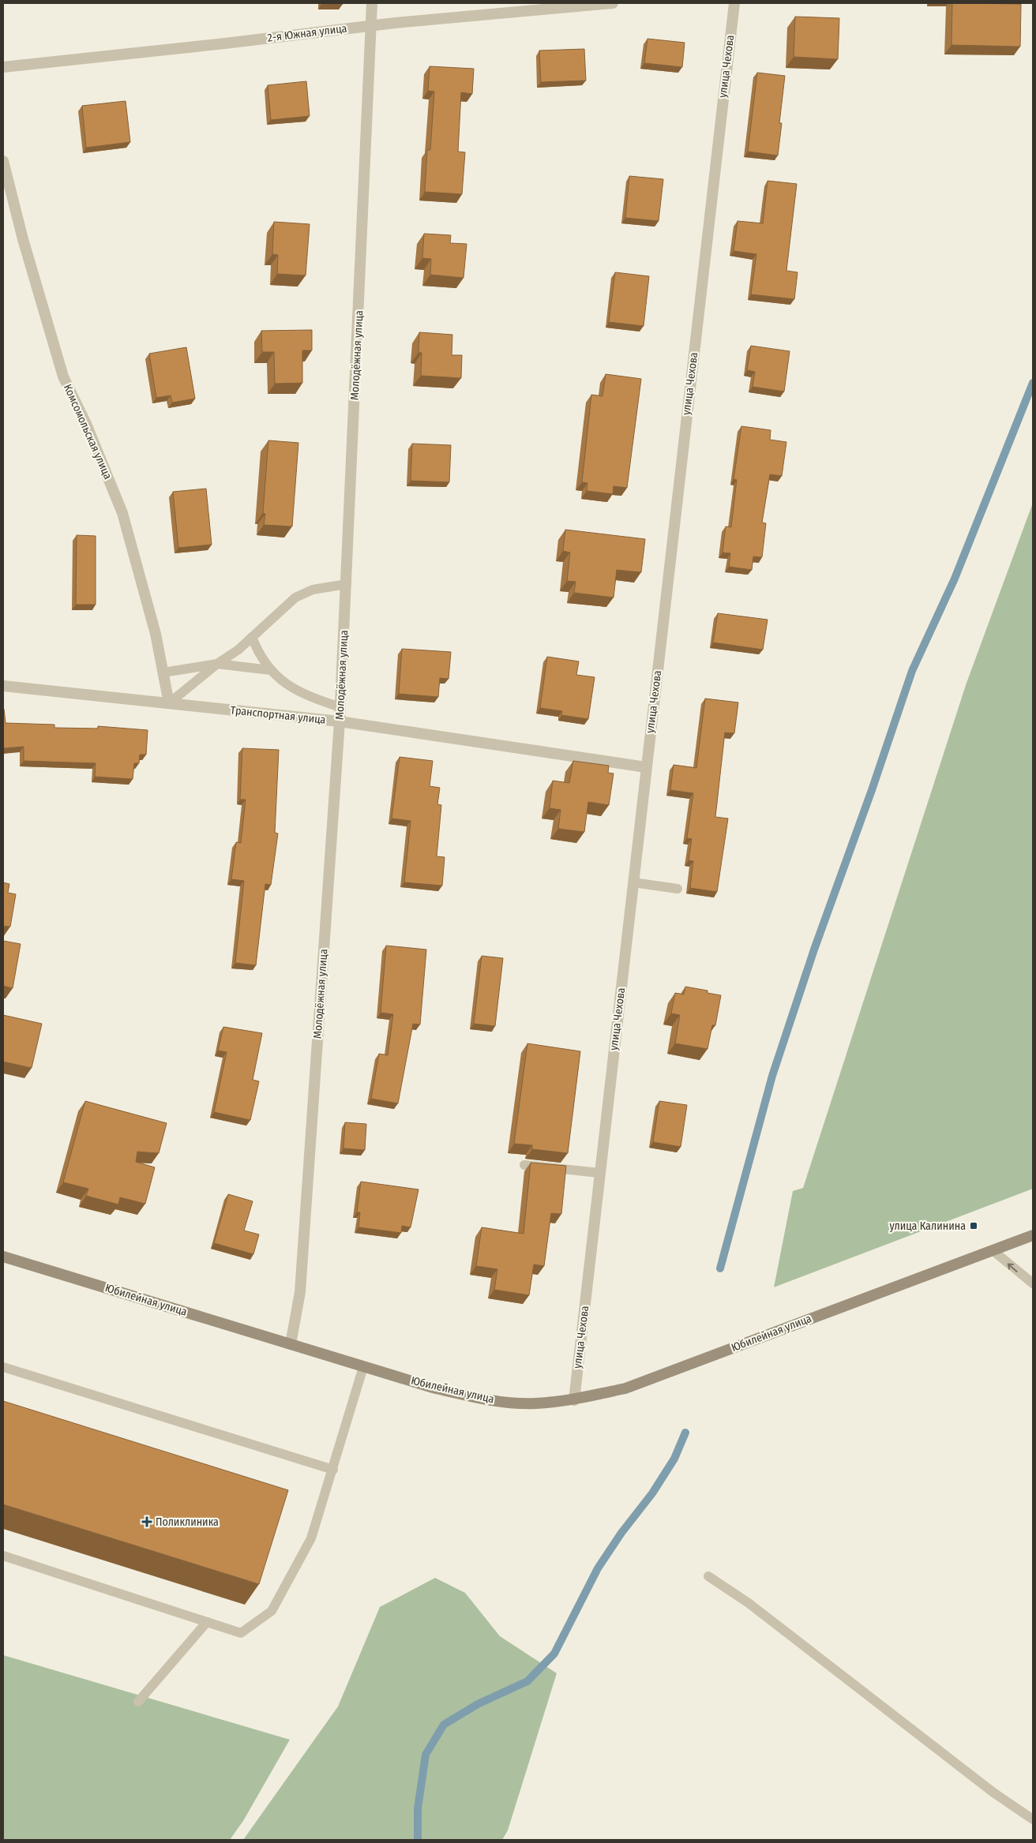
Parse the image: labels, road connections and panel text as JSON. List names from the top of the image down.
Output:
{
  "streets": {
    "main road": ["Юбилейная улица"],
    "street": [
      "2-я Южная улица",
      "улица Чехова",
      "Молодёжная улица",
      "Комсомольская улица",
      "Транспортная улица"
    ]
  },
  "crossings": [
    ["2-я Южная улица", "Молодёжная улица"],
    ["улица Чехова", "Транспортная улица"],
    ["улица Чехова", "Юбилейная улица"],
    ["Молодёжная улица", "Транспортная улица"],
    ["Молодёжная улица", "Юбилейная улица"],
    ["Комсомольская улица", "Транспортная улица"]
  ],
  "places": {
    "transit": ["улица Калинина"],
    "health": ["Поликлиника"]
  }
}
